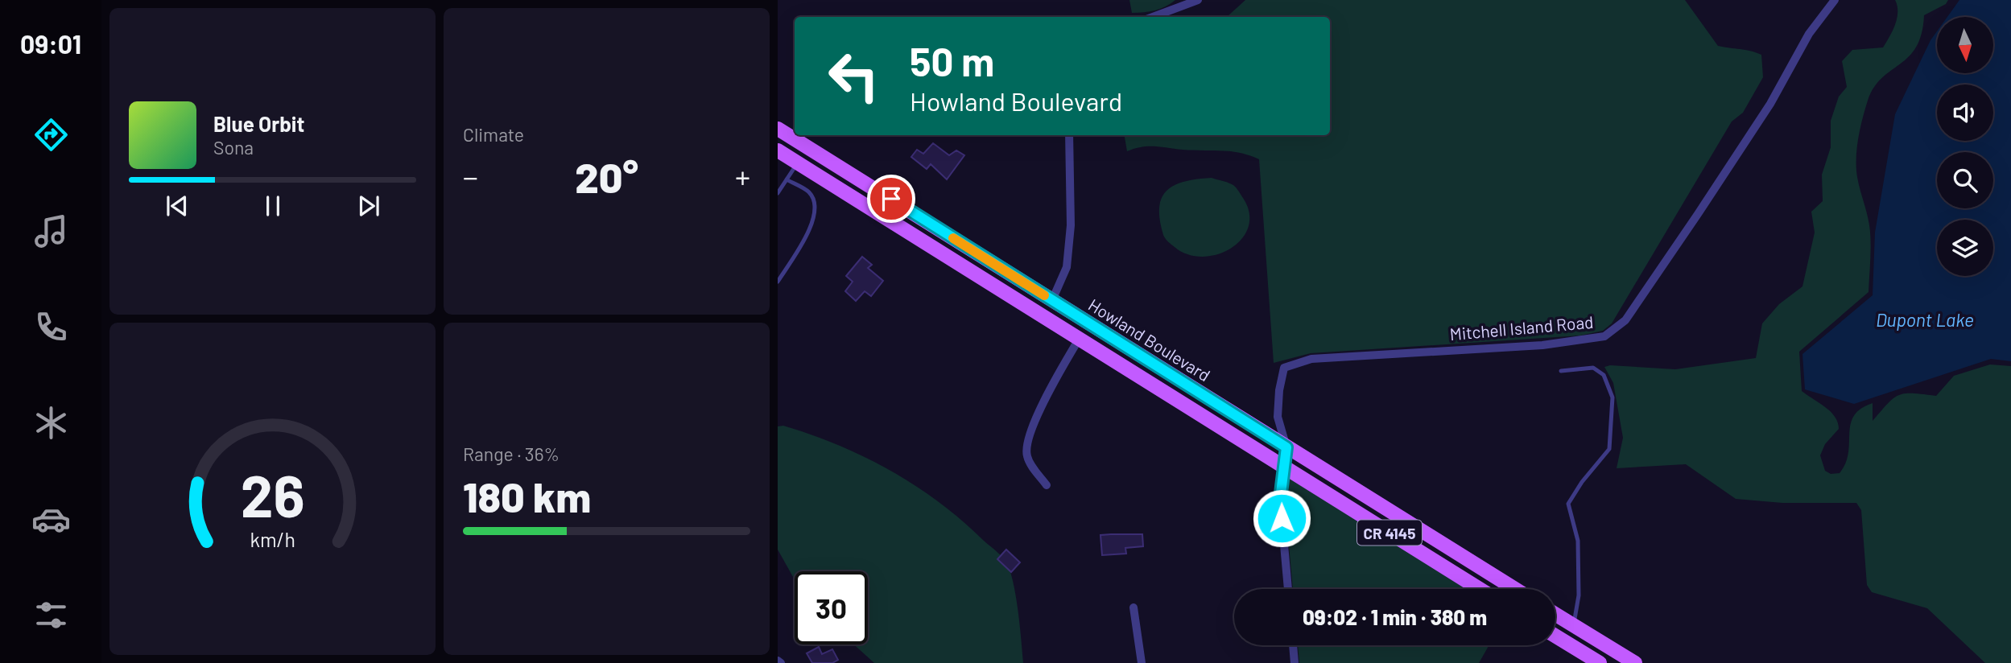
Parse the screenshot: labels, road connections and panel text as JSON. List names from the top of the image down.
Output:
{
  "streets": {
    "main road": ["Howland Boulevard", "CR 4145"],
    "street": ["Mitchell Island Road"]
  },
  "crossings": [
    ["Mitchell Island Road", "Howland Boulevard"]
  ],
  "water": ["Dupont Lake"],
  "north": "bottom",
  "page": {
    "tabs": "09:01",
    "tile": [
      "Climate",
      ["Range · 36%", "180 km"]
    ],
    "turn": ["50 m", "Howland Boulevard"],
    "song": ["Blue Orbit", "Sona"],
    "heat": ["−", "20°", "+"],
    "limit": "30",
    "trip": "09:02 · 1 min · 380 m",
    "gauge": ["26", "km/h"]
  }
}
